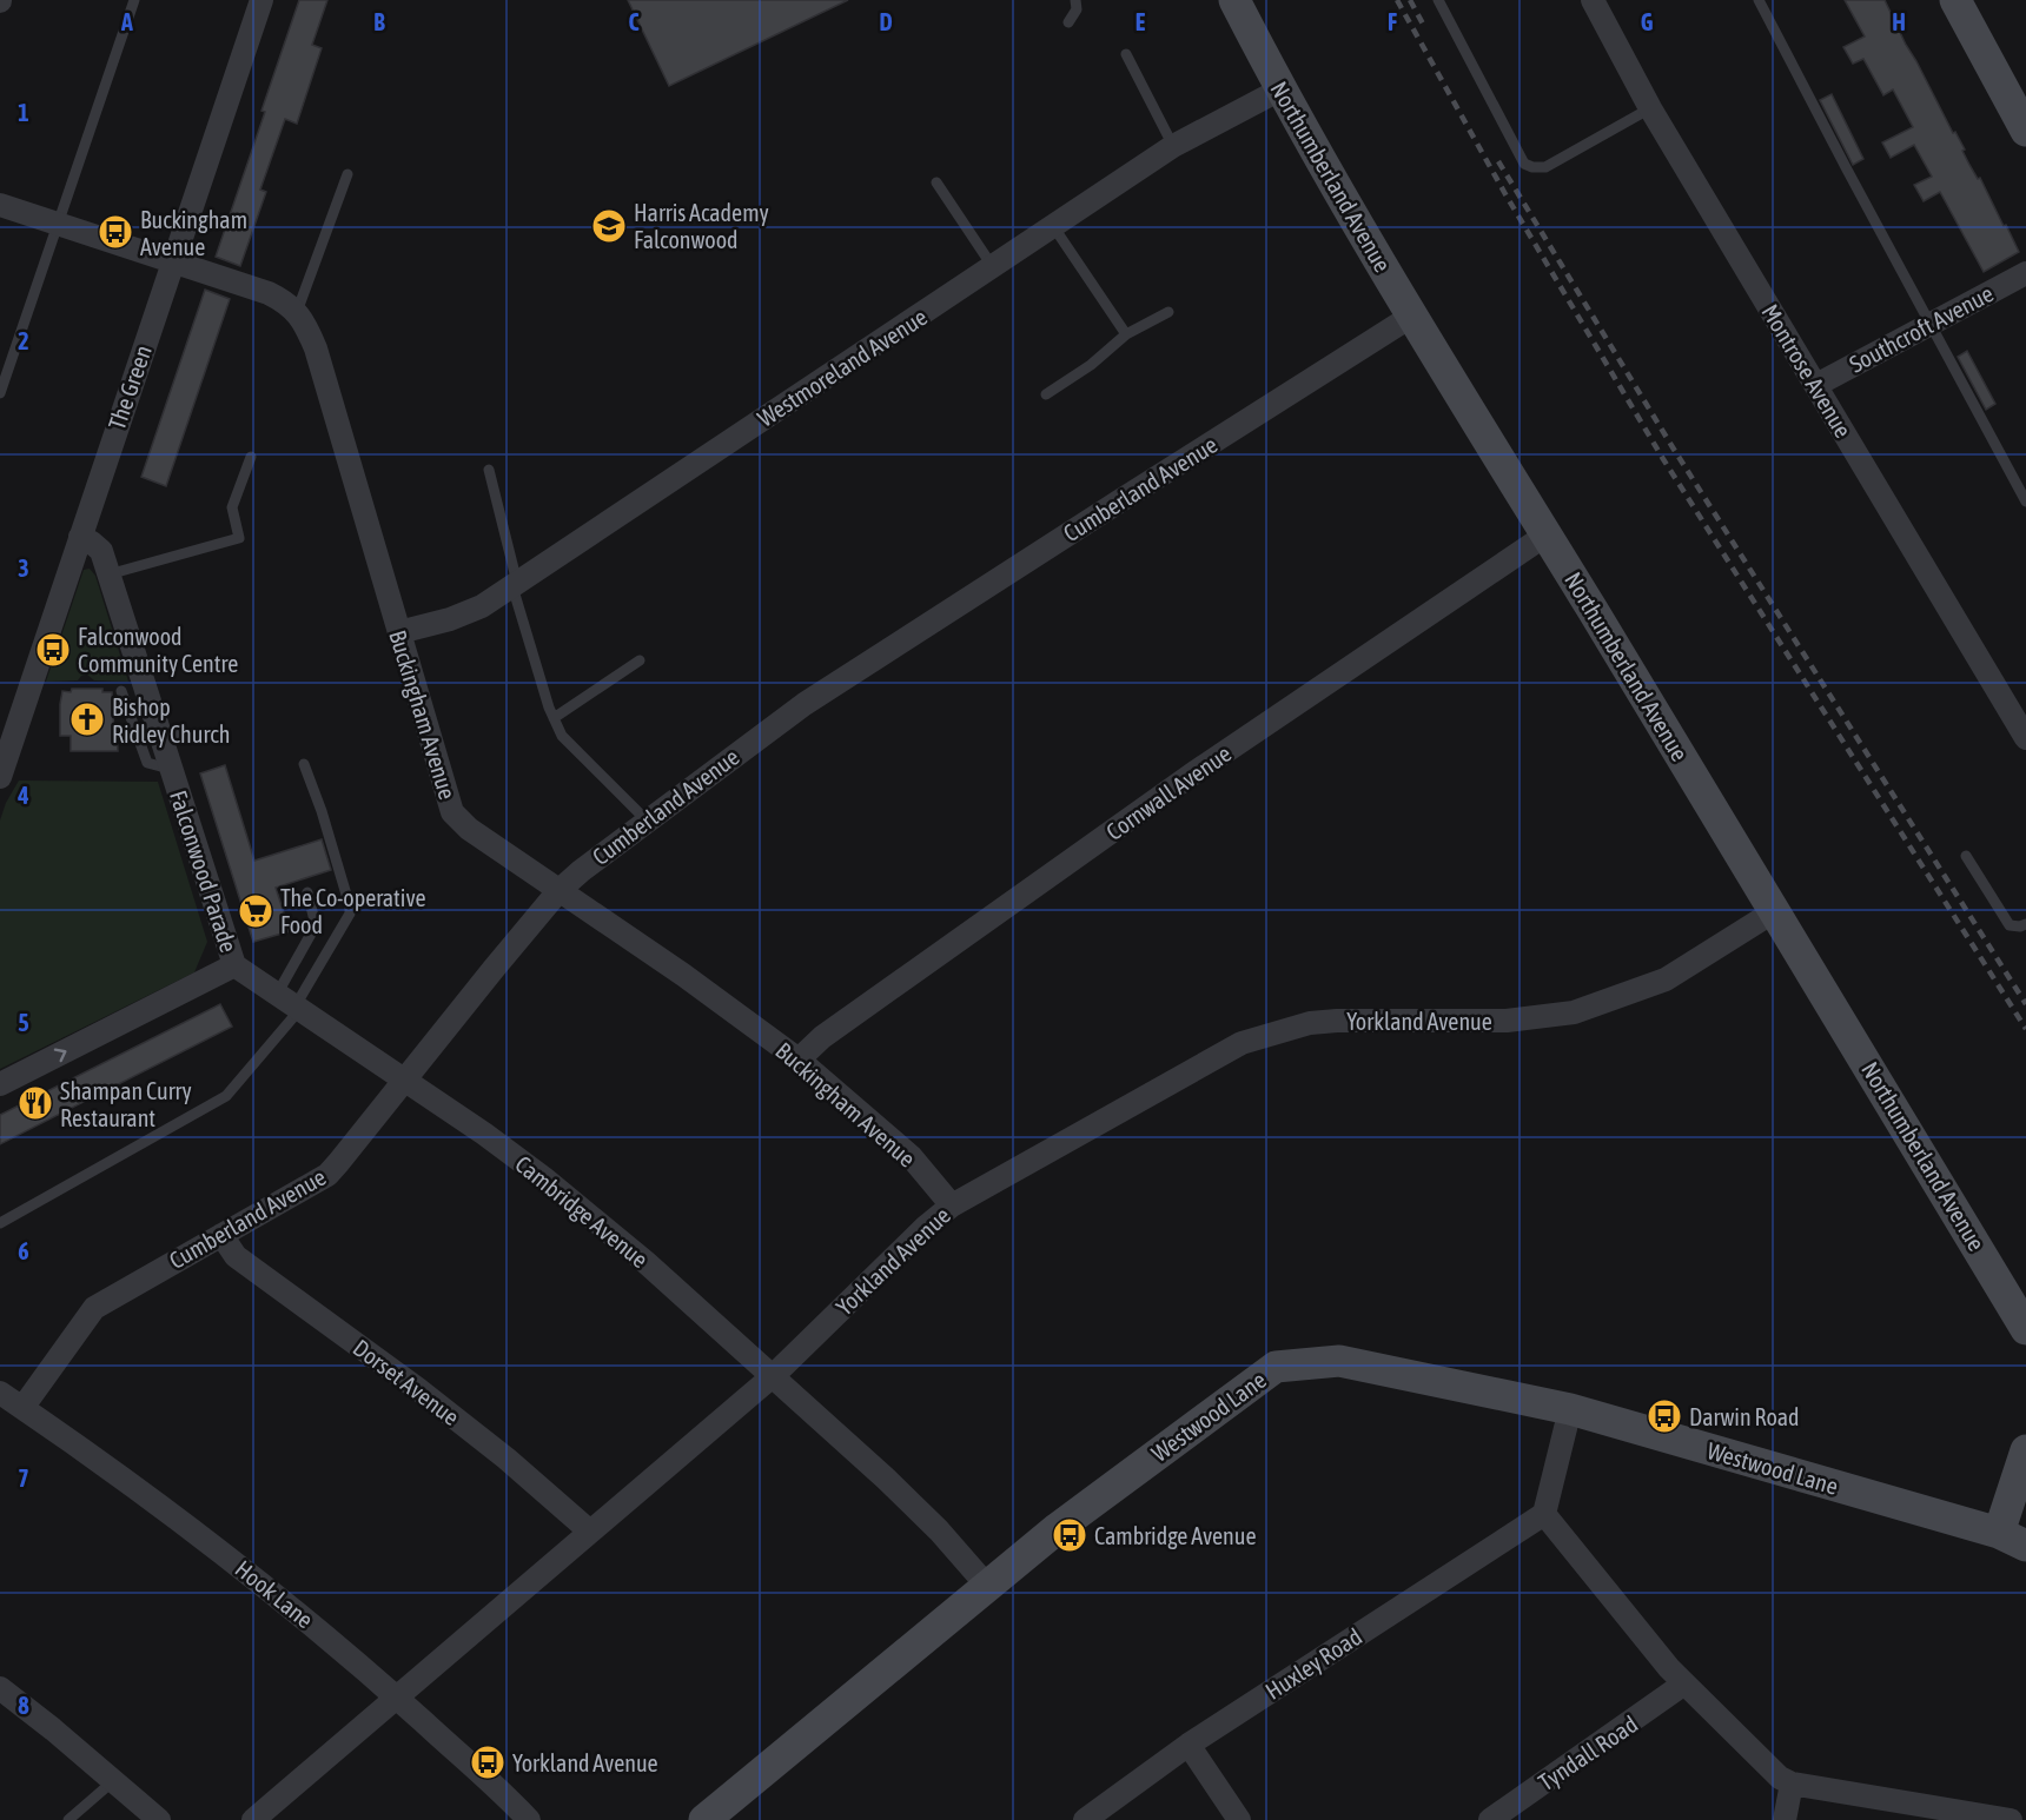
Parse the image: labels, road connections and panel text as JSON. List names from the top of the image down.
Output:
{
  "streets": {
    "street": [
      "Northumberland Avenue",
      "Southcroft Avenue",
      "Westmoreland Avenue",
      "Montrose Avenue",
      "The Green",
      "Cumberland Avenue",
      "Buckingham Avenue",
      "Cornwall Avenue",
      "Falconwood Parade",
      "Yorkland Avenue",
      "Cambridge Avenue",
      "Dorset Avenue",
      "Westwood Lane",
      "Hook Lane",
      "Huxley Road",
      "Tyndall Road"
    ]
  },
  "crossings": [
    ["Northumberland Avenue", "Westmoreland Avenue"],
    ["Northumberland Avenue", "Cumberland Avenue"],
    ["Northumberland Avenue", "Cornwall Avenue"],
    ["Northumberland Avenue", "Yorkland Avenue"],
    ["Southcroft Avenue", "Montrose Avenue"],
    ["Westmoreland Avenue", "Buckingham Avenue"],
    ["The Green", "Buckingham Avenue"],
    ["The Green", "Falconwood Parade"],
    ["Cumberland Avenue", "Buckingham Avenue"],
    ["Cumberland Avenue", "Cambridge Avenue"],
    ["Cumberland Avenue", "Dorset Avenue"],
    ["Cumberland Avenue", "Hook Lane"],
    ["Buckingham Avenue", "Cornwall Avenue"],
    ["Buckingham Avenue", "Yorkland Avenue"],
    ["Falconwood Parade", "Cambridge Avenue"],
    ["Yorkland Avenue", "Cambridge Avenue"],
    ["Yorkland Avenue", "Dorset Avenue"],
    ["Yorkland Avenue", "Hook Lane"],
    ["Cambridge Avenue", "Westwood Lane"]
  ],
  "one_way": ["Falconwood Parade"],
  "places": {
    "school or university": ["Harris Academy Falconwood"],
    "bus stop": [
      "Buckingham Avenue",
      "Falconwood Community Centre",
      "Darwin Road",
      "Cambridge Avenue",
      "Yorkland Avenue"
    ],
    "church": ["Bishop Ridley Church"],
    "supermarket": ["The Co-operative Food"],
    "restaurant": ["Shampan Curry Restaurant"]
  },
  "grid": {
    "columns": [
      "A",
      "B",
      "C",
      "D",
      "E",
      "F",
      "G",
      "H"
    ],
    "rows": [
      "1",
      "2",
      "3",
      "4",
      "5",
      "6",
      "7",
      "8"
    ]
  }
}
